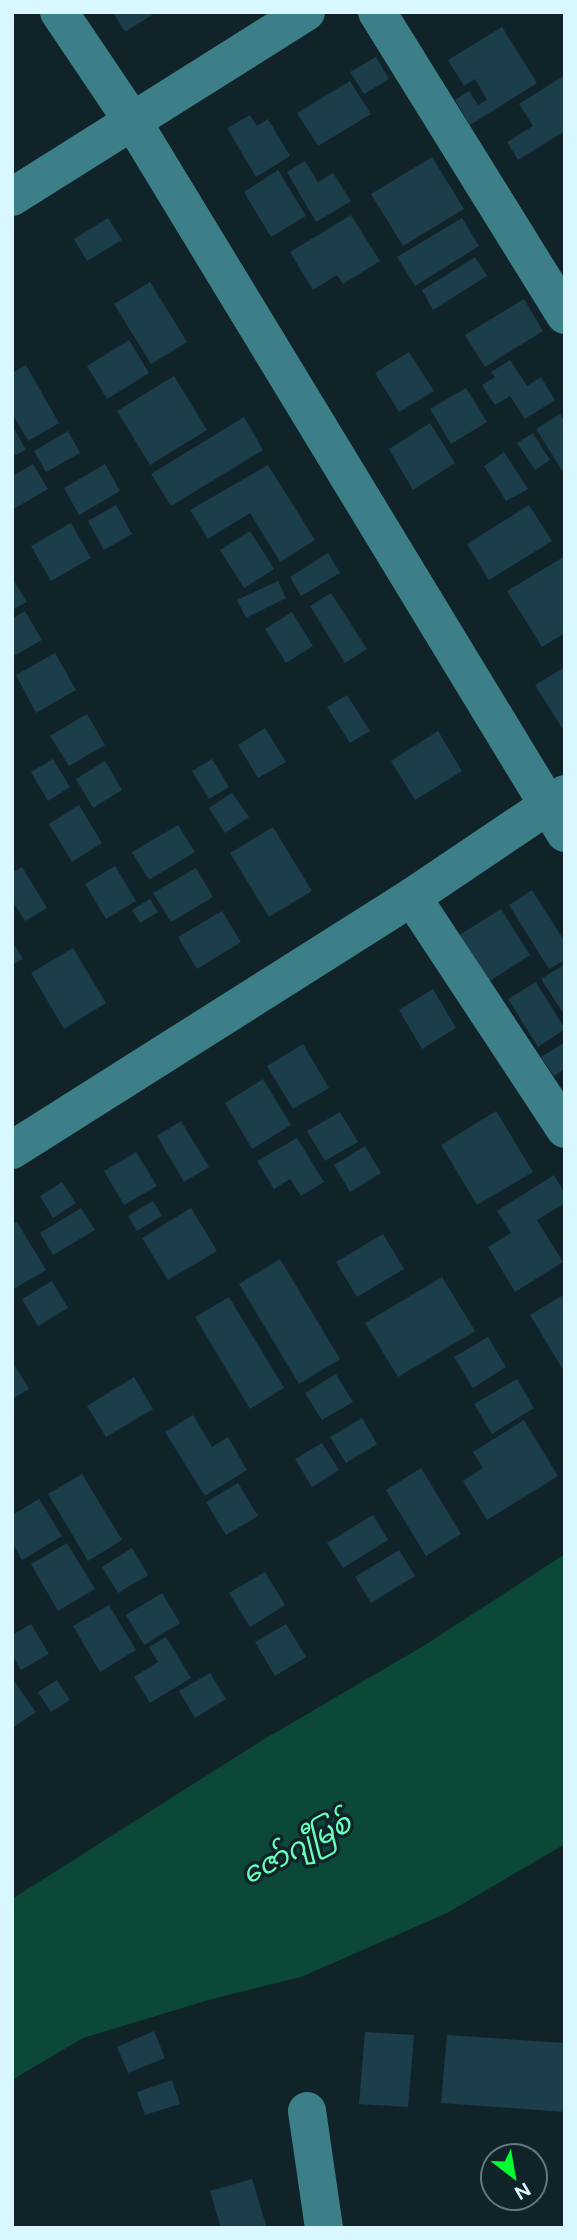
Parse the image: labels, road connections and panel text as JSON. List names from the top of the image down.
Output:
{
  "water": ["ဇော်ဂျီမြစ်"],
  "north": "bottom right"
}
